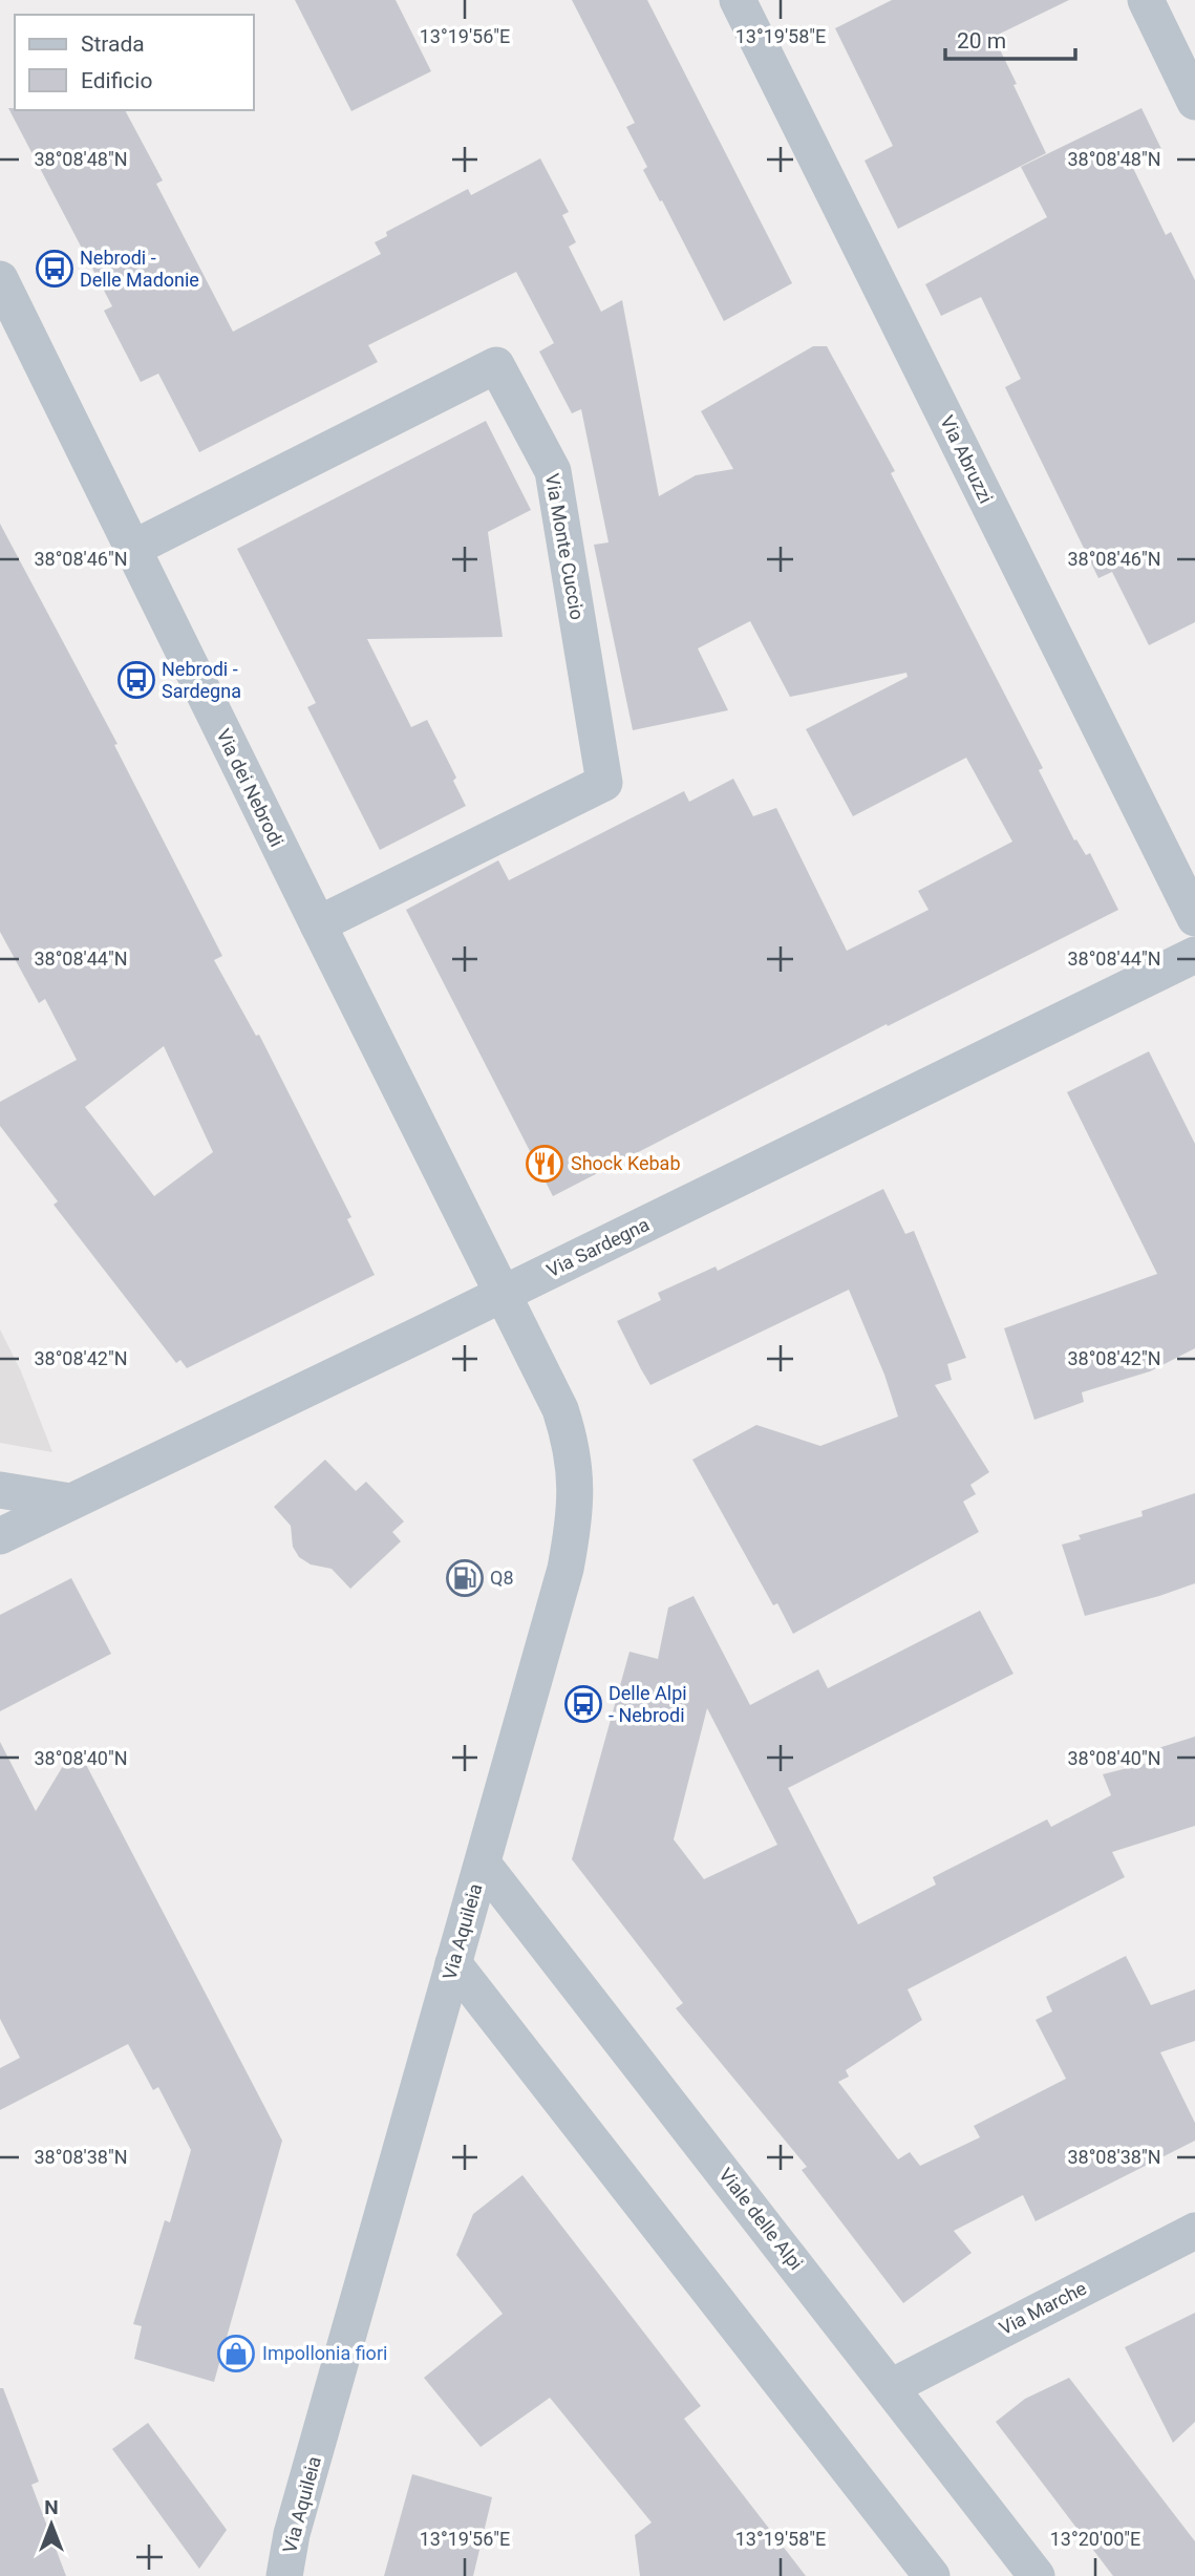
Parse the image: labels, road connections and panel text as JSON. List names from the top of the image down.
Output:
{
  "streets": {
    "street": [
      "Via Abruzzi",
      "Via Monte Cuccio",
      "Via dei Nebrodi",
      "Via Sardegna",
      "Via Aquileia",
      "Viale delle Alpi",
      "Via Marche"
    ]
  },
  "crossings": [
    ["Via Monte Cuccio", "Via dei Nebrodi"],
    ["Via dei Nebrodi", "Via Sardegna"],
    ["Via dei Nebrodi", "Via Aquileia"],
    ["Via Sardegna", "Via Aquileia"],
    ["Via Aquileia", "Viale delle Alpi"],
    ["Viale delle Alpi", "Via Marche"]
  ],
  "places": {
    "bus stop": ["Nebrodi - Delle Madonie", "Nebrodi - Sardegna", "Delle Alpi - Nebrodi"],
    "restaurant": ["Shock Kebab"],
    "fuel station": ["Q8"],
    "shop": ["Impollonia fiori"]
  },
  "legend": ["Strada", "Edificio"],
  "scale_bar": "20 m",
  "north": "top",
  "coordinates": [
    "13°19'56\"E",
    "13°19'58\"E",
    "38°08'48\"N",
    "38°08'46\"N",
    "38°08'44\"N",
    "38°08'42\"N",
    "38°08'40\"N",
    "38°08'38\"N",
    "13°20'00\"E"
  ]
}
